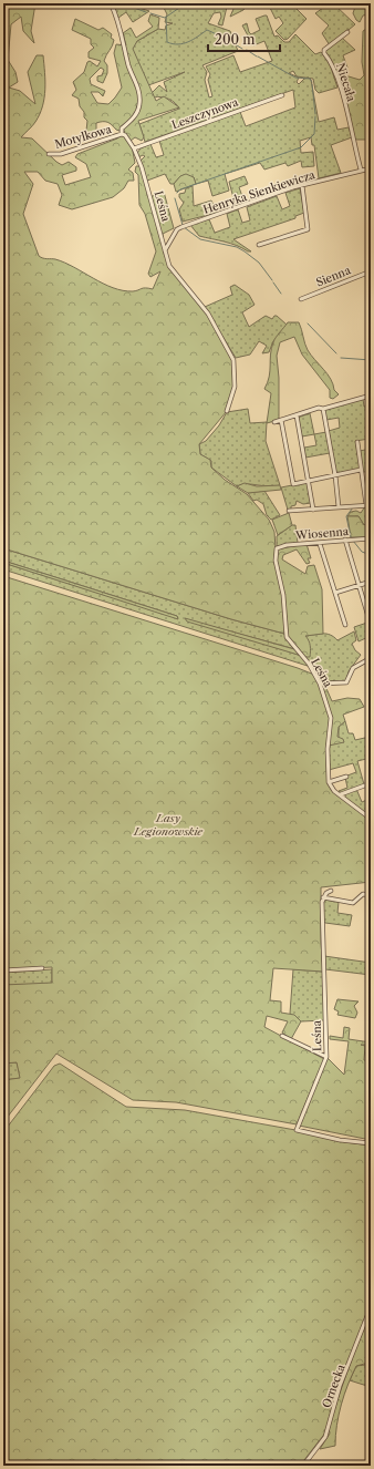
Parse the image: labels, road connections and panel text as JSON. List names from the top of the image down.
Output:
{
  "streets": {
    "street": [
      "Niecała",
      "Leszczynowa",
      "Motylkowa",
      "Henryka Sienkiewicza",
      "Leśna",
      "Sienna",
      "Wiosenna",
      "Ornecka"
    ]
  },
  "crossings": [
    ["Niecała", "Henryka Sienkiewicza"],
    ["Leszczynowa", "Leśna"],
    ["Motylkowa", "Leśna"],
    ["Henryka Sienkiewicza", "Leśna"],
    ["Leśna", "Wiosenna"]
  ],
  "parks": ["Lasy Legionowskie"],
  "scale_bar": "200 m"
}
